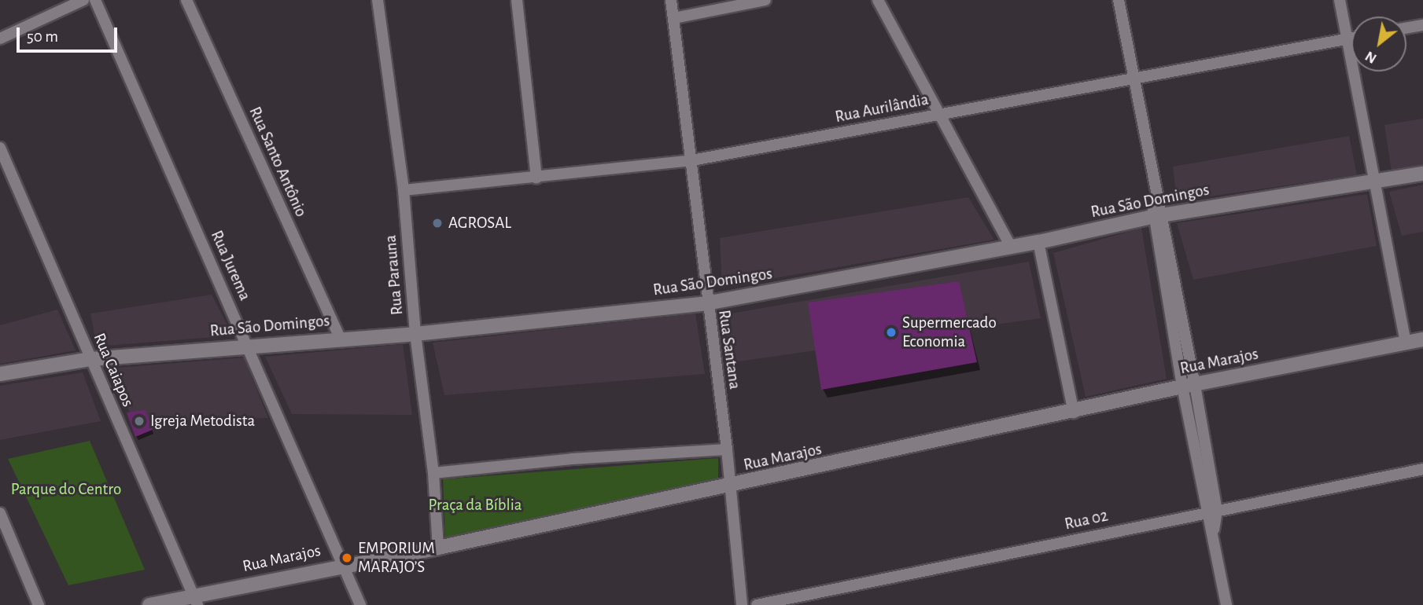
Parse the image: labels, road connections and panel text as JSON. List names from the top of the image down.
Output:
{
  "streets": {
    "street": [
      "Rua Aurilândia",
      "Rua Santo Antônio",
      "Rua São Domingos",
      "Rua Jurema",
      "Rua Parauna",
      "Rua Santana",
      "Rua Marajos",
      "Rua Caiapos",
      "Rua 02"
    ]
  },
  "crossings": [
    ["Rua Aurilândia", "Rua Parauna"],
    ["Rua Aurilândia", "Rua Santana"],
    ["Rua Santo Antônio", "Rua São Domingos"],
    ["Rua São Domingos", "Rua Jurema"],
    ["Rua São Domingos", "Rua Parauna"],
    ["Rua São Domingos", "Rua Santana"],
    ["Rua São Domingos", "Rua Caiapos"],
    ["Rua Jurema", "Rua Marajos"],
    ["Rua Parauna", "Rua Marajos"],
    ["Rua Santana", "Rua Marajos"],
    ["Rua Marajos", "Rua Caiapos"]
  ],
  "parks": ["Parque do Centro", "Praça da Bíblia"],
  "places": [
    "AGROSAL",
    "Supermercado Economia",
    "Igreja Metodista",
    "EMPORIUM MARAJO’S"
  ],
  "scale_bar": "50 m",
  "north": "bottom left"
}
